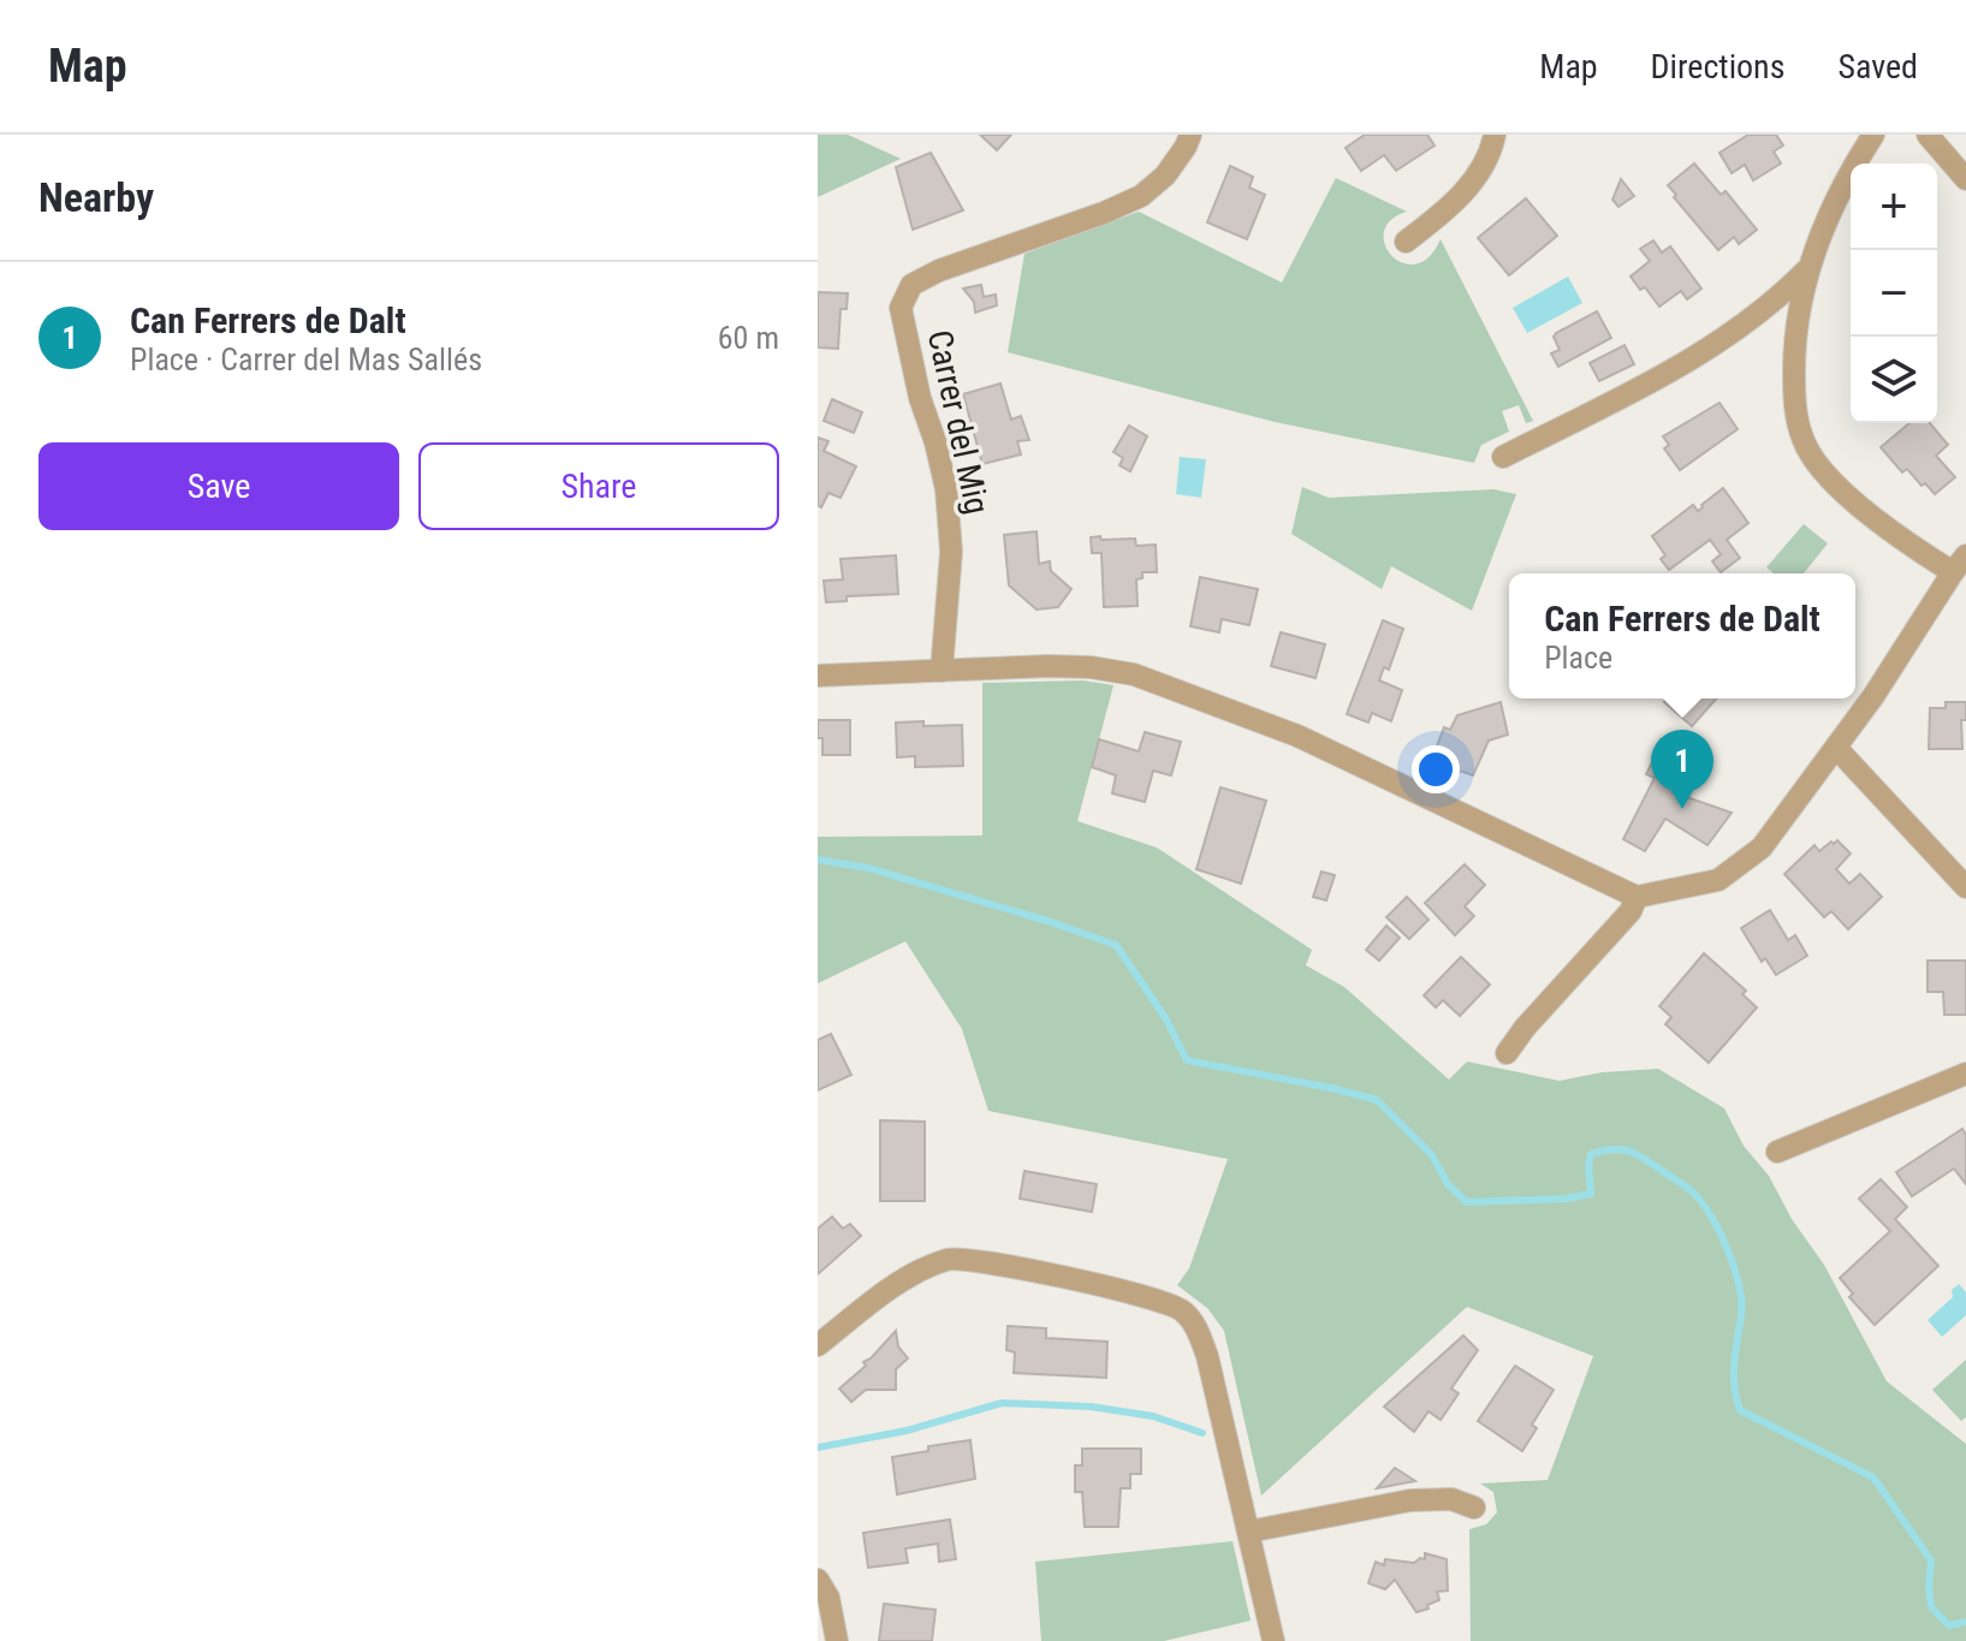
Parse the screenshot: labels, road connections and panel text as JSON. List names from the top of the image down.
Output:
{
  "streets": {
    "street": ["Carrer del Mig"]
  },
  "page": {
    "header": "Map",
    "nav": ["Map", "Directions", "Saved"],
    "heading": "Nearby",
    "map_buttons": ["+", "−"],
    "list": [
      {
        "mark": "1",
        "name": "Can Ferrers de Dalt",
        "note": "Place · Carrer del Mas Sallés",
        "value": "60 m"
      }
    ],
    "buttons": ["Save", "Share"],
    "popup": ["Can Ferrers de Dalt", "Place"],
    "pins": "1"
  }
}
